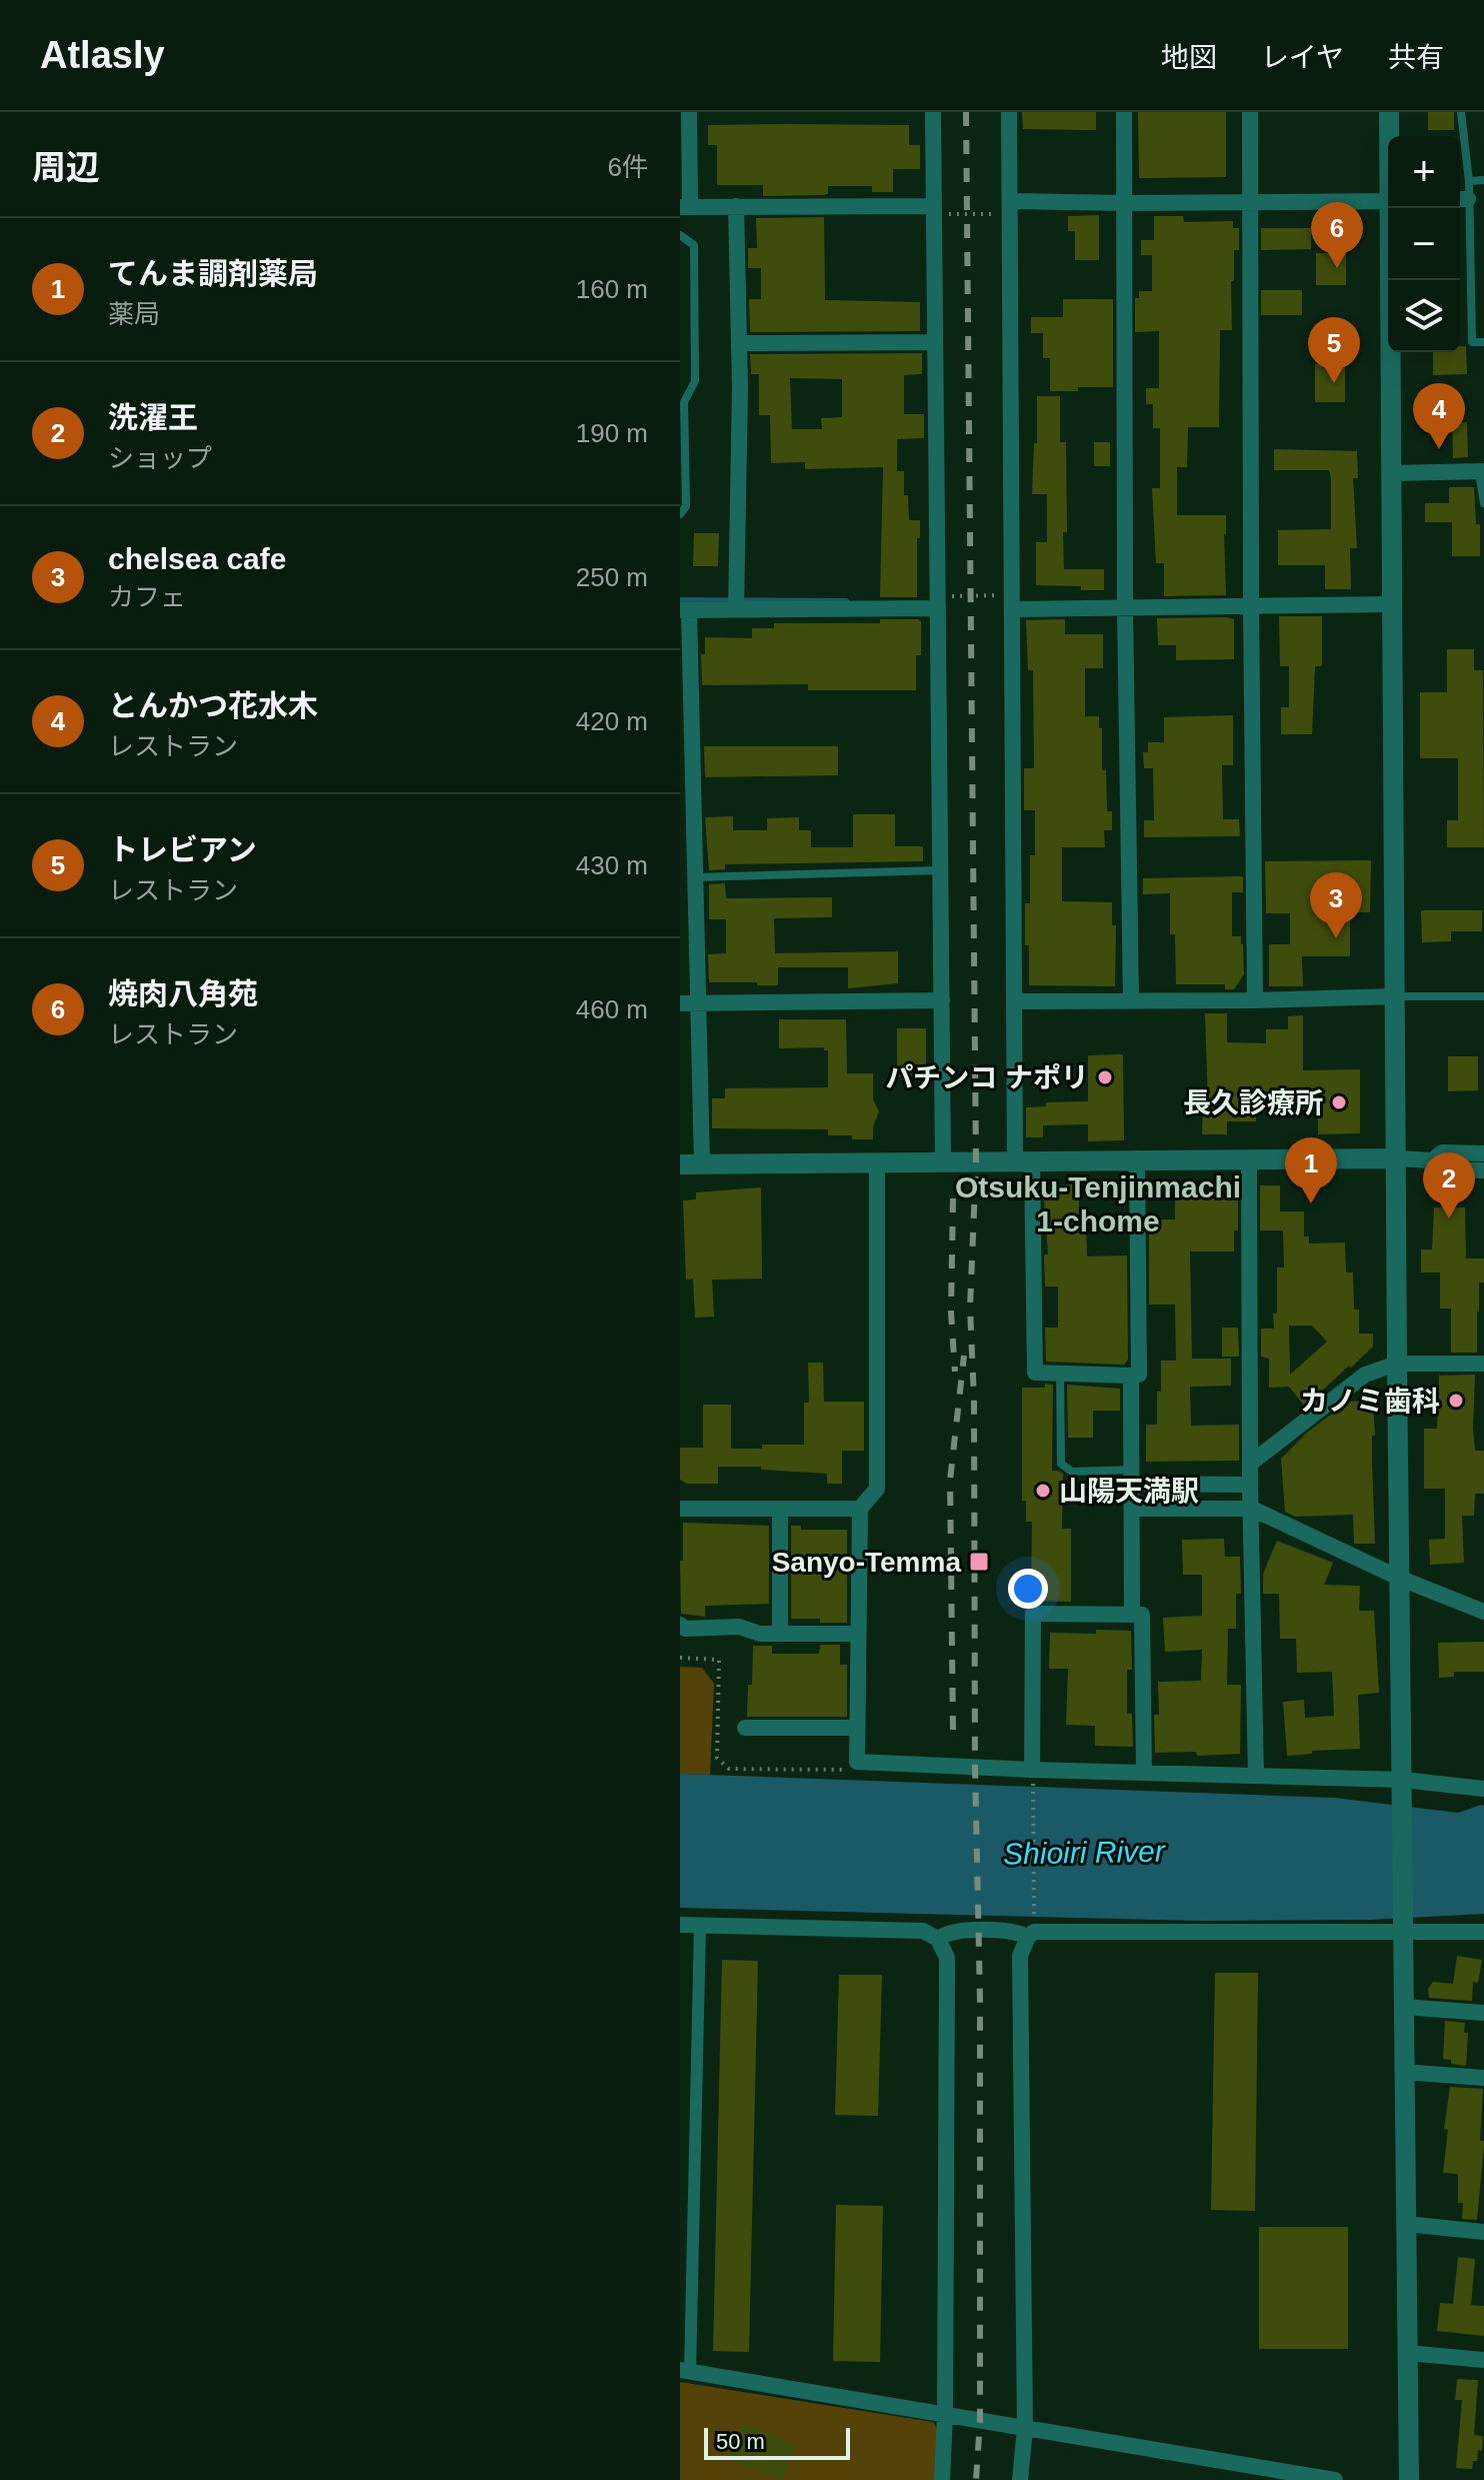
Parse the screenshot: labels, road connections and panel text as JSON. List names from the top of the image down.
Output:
{
  "districts": ["Otsuku-Tenjinmachi 1-chome"],
  "water": ["Shioiri River"],
  "places": {
    "other": [
      "パチンコ ナポリ",
      "長久診療所",
      "カノミ歯科",
      "山陽天満駅"
    ],
    "transit": ["Sanyo-Temma"]
  },
  "scale_bar": "50 m",
  "page": {
    "header": "Atlasly",
    "nav": ["地図", "レイヤ", "共有"],
    "heading": ["周辺", "6件"],
    "map_buttons": ["+", "−"],
    "pins": [
      "6",
      "5",
      "4",
      "3",
      "1",
      "2"
    ],
    "list": [
      {
        "mark": "1",
        "name": "てんま調剤薬局",
        "note": "薬局",
        "value": "160 m"
      },
      {
        "mark": "2",
        "name": "洗濯王",
        "note": "ショップ",
        "value": "190 m"
      },
      {
        "mark": "3",
        "name": "chelsea cafe",
        "note": "カフェ",
        "value": "250 m"
      },
      {
        "mark": "4",
        "name": "とんかつ花水木",
        "note": "レストラン",
        "value": "420 m"
      },
      {
        "mark": "5",
        "name": "トレビアン",
        "note": "レストラン",
        "value": "430 m"
      },
      {
        "mark": "6",
        "name": "焼肉八角苑",
        "note": "レストラン",
        "value": "460 m"
      }
    ],
    "scale": "50 m"
  }
}
